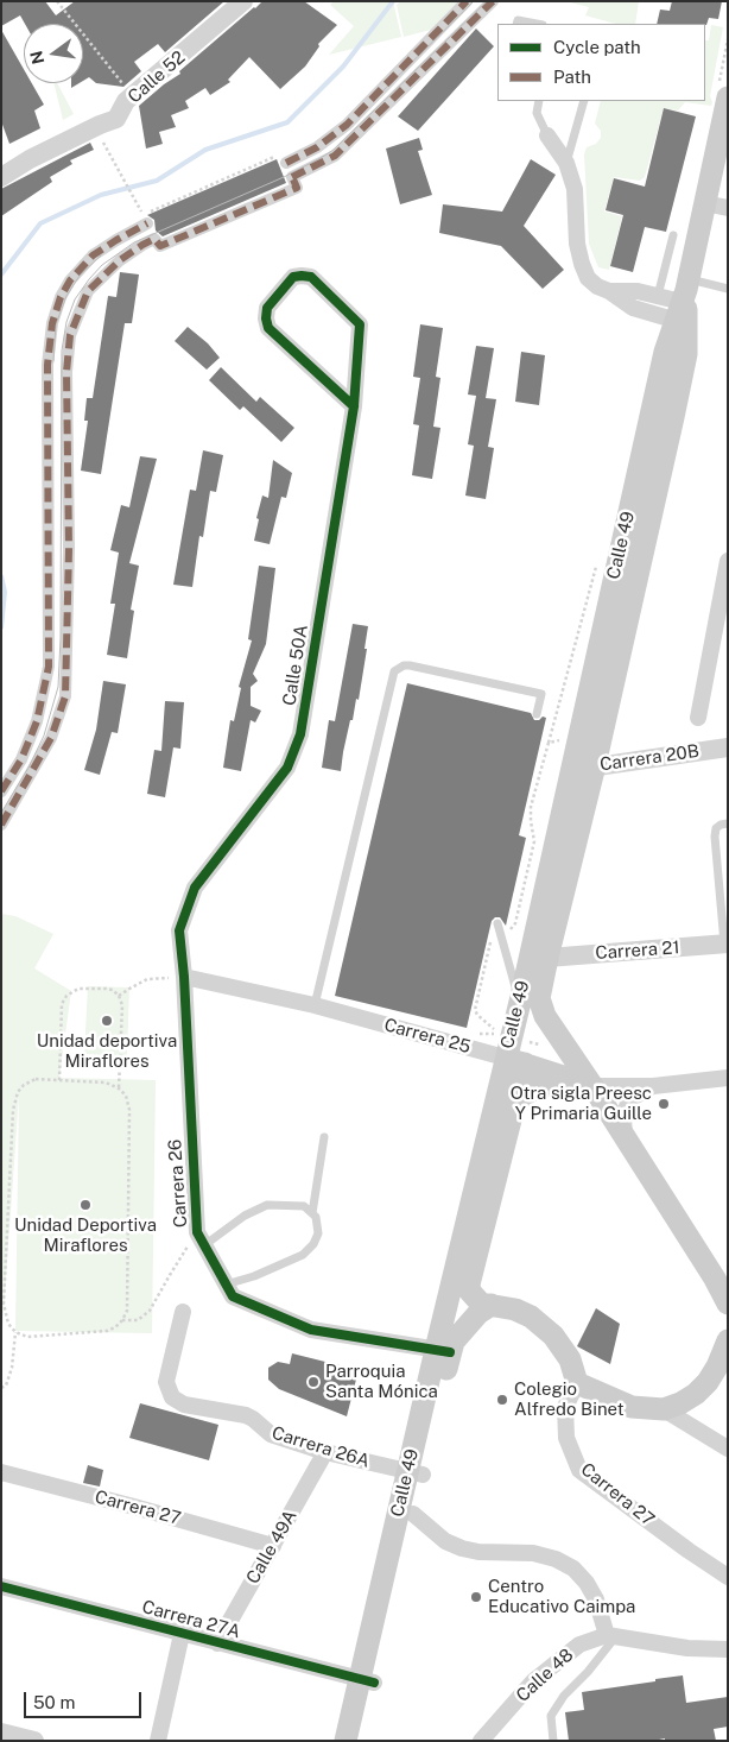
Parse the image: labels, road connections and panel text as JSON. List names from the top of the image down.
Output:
{
  "streets": {
    "main road": ["Calle 49", "Carrera 25"],
    "street": [
      "Calle 52",
      "Calle 50A",
      "Carrera 20B",
      "Carrera 21",
      "Carrera 26",
      "Carrera 26A",
      "Carrera 27",
      "Calle 49A",
      "Carrera 27A",
      "Calle 48"
    ]
  },
  "crossings": [
    ["Calle 49", "Carrera 20B"],
    ["Calle 49", "Carrera 21"],
    ["Calle 49", "Carrera 25"],
    ["Calle 49", "Carrera 26"],
    ["Calle 49", "Carrera 26A"],
    ["Calle 49", "Carrera 27A"],
    ["Calle 50A", "Carrera 25"],
    ["Calle 50A", "Carrera 26"],
    ["Carrera 25", "Carrera 26"],
    ["Carrera 26A", "Calle 49A"],
    ["Carrera 27", "Calle 49A"],
    ["Calle 49A", "Carrera 27A"]
  ],
  "places": [
    "Unidad deportiva Miraflores",
    "Otra sigla Preesc Y Primaria Guille",
    "Unidad Deportiva Miraflores",
    "Parroquia Santa Mónica",
    "Colegio Alfredo Binet",
    "Centro Educativo Caimpa"
  ],
  "legend": ["Cycle path", "Path"],
  "scale_bar": "50 m",
  "north": "left"
}
